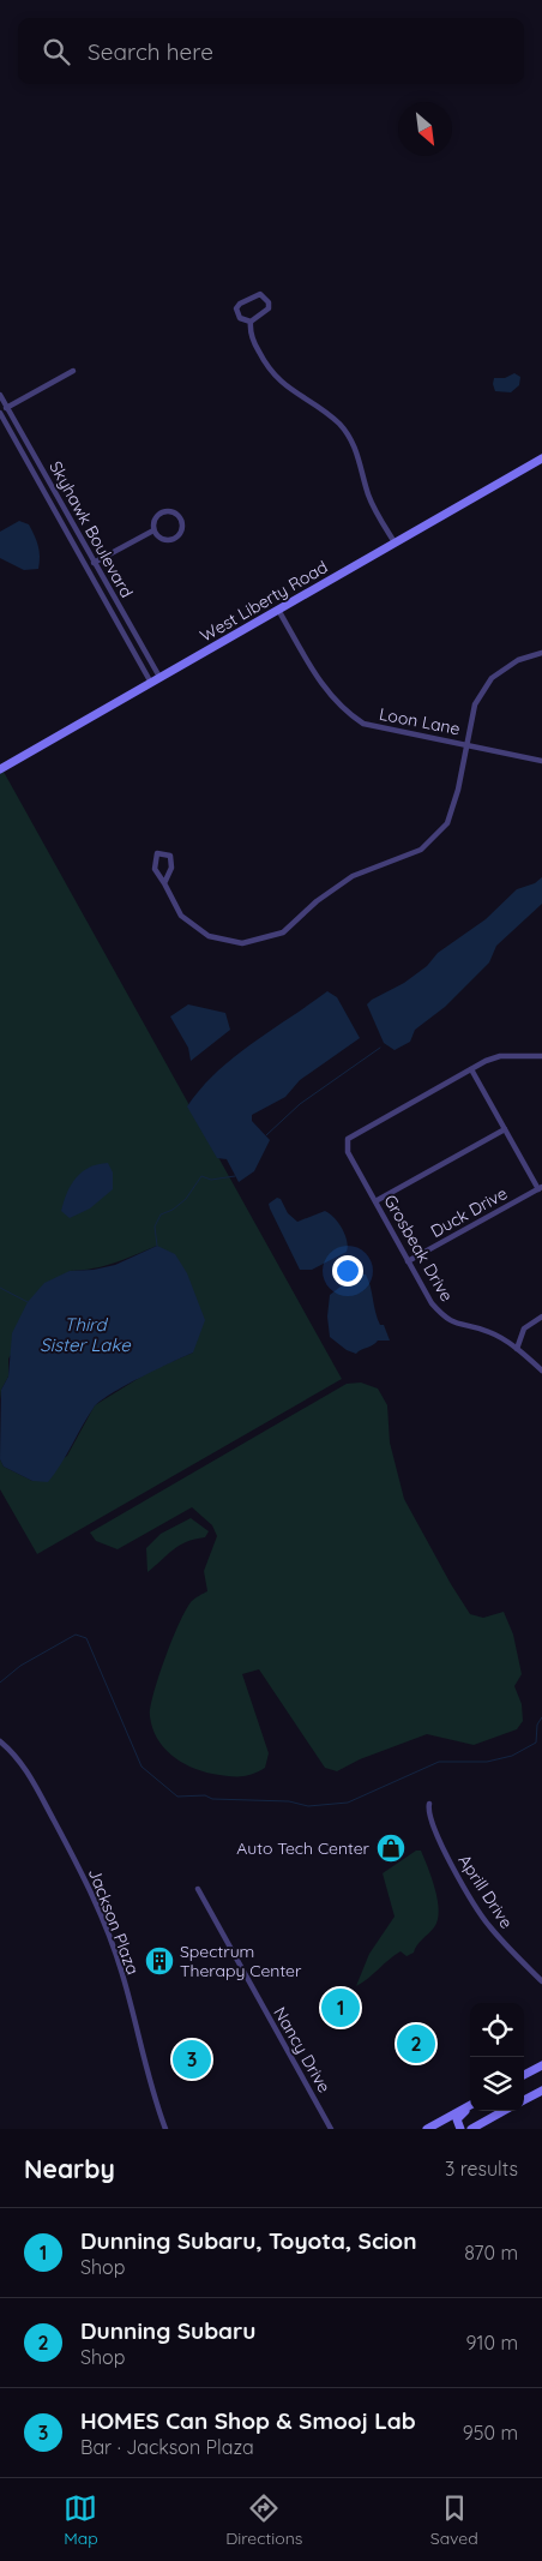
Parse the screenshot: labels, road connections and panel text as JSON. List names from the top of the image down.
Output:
{
  "streets": {
    "main road": ["West Liberty Road"],
    "street": [
      "Skyhawk Boulevard",
      "Loon Lane",
      "Duck Drive",
      "Grosbeak Drive",
      "Aprill Drive",
      "Jackson Plaza",
      "Nancy Drive"
    ]
  },
  "crossings": [
    ["Skyhawk Boulevard", "West Liberty Road"],
    ["West Liberty Road", "Loon Lane"],
    ["Duck Drive", "Grosbeak Drive"]
  ],
  "water": ["Third Sister Lake"],
  "places": {
    "shop": ["Auto Tech Center"],
    "building": ["Spectrum Therapy Center"]
  },
  "north": "bottom right",
  "page": {
    "search": "Search here",
    "pins": ["1", "2", "3"],
    "heading": ["Nearby", "3 results"],
    "list": [
      {
        "mark": "1",
        "name": "Dunning Subaru, Toyota, Scion",
        "note": "Shop",
        "value": "870 m"
      },
      {
        "mark": "2",
        "name": "Dunning Subaru",
        "note": "Shop",
        "value": "910 m"
      },
      {
        "mark": "3",
        "name": "HOMES Can Shop & Smooj Lab",
        "note": "Bar · Jackson Plaza",
        "value": "950 m"
      }
    ],
    "nav": ["Map", "Directions", "Saved"]
  }
}
